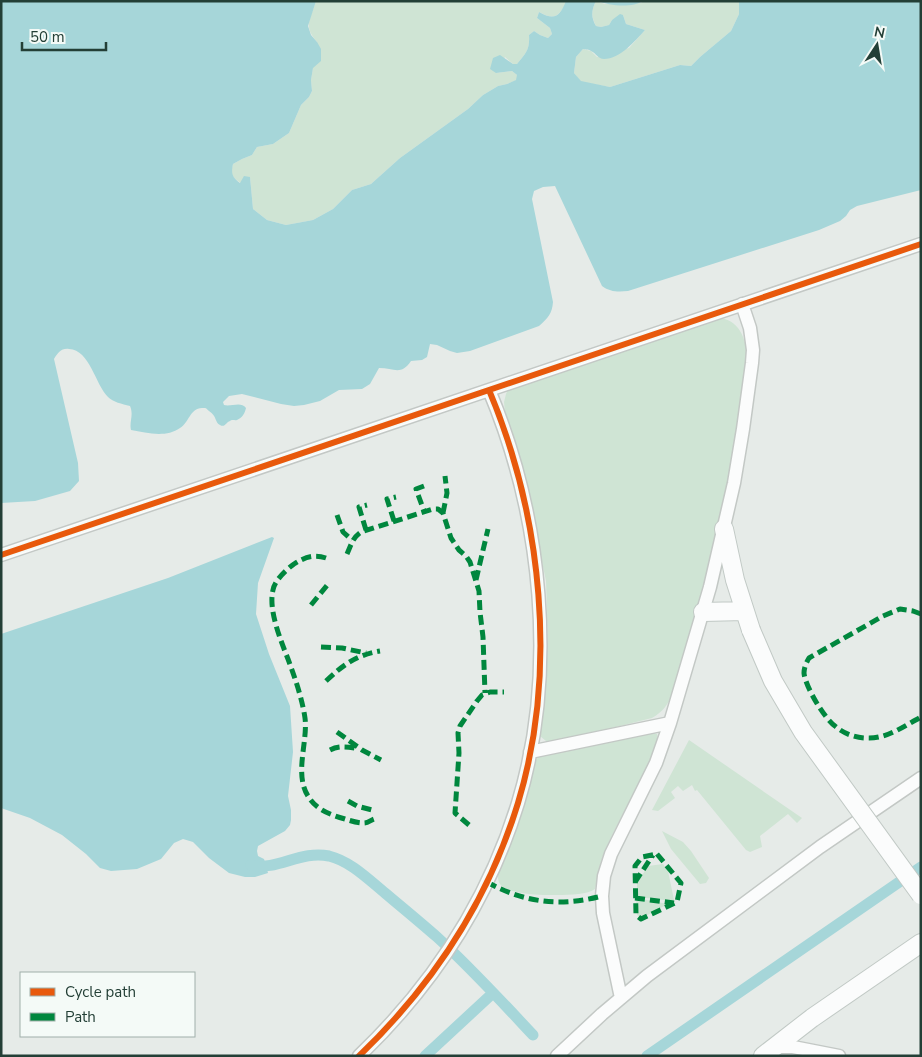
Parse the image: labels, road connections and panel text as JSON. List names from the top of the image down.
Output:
{
  "legend": ["Cycle path", "Path"],
  "scale_bar": "50 m",
  "north": "top"
}
